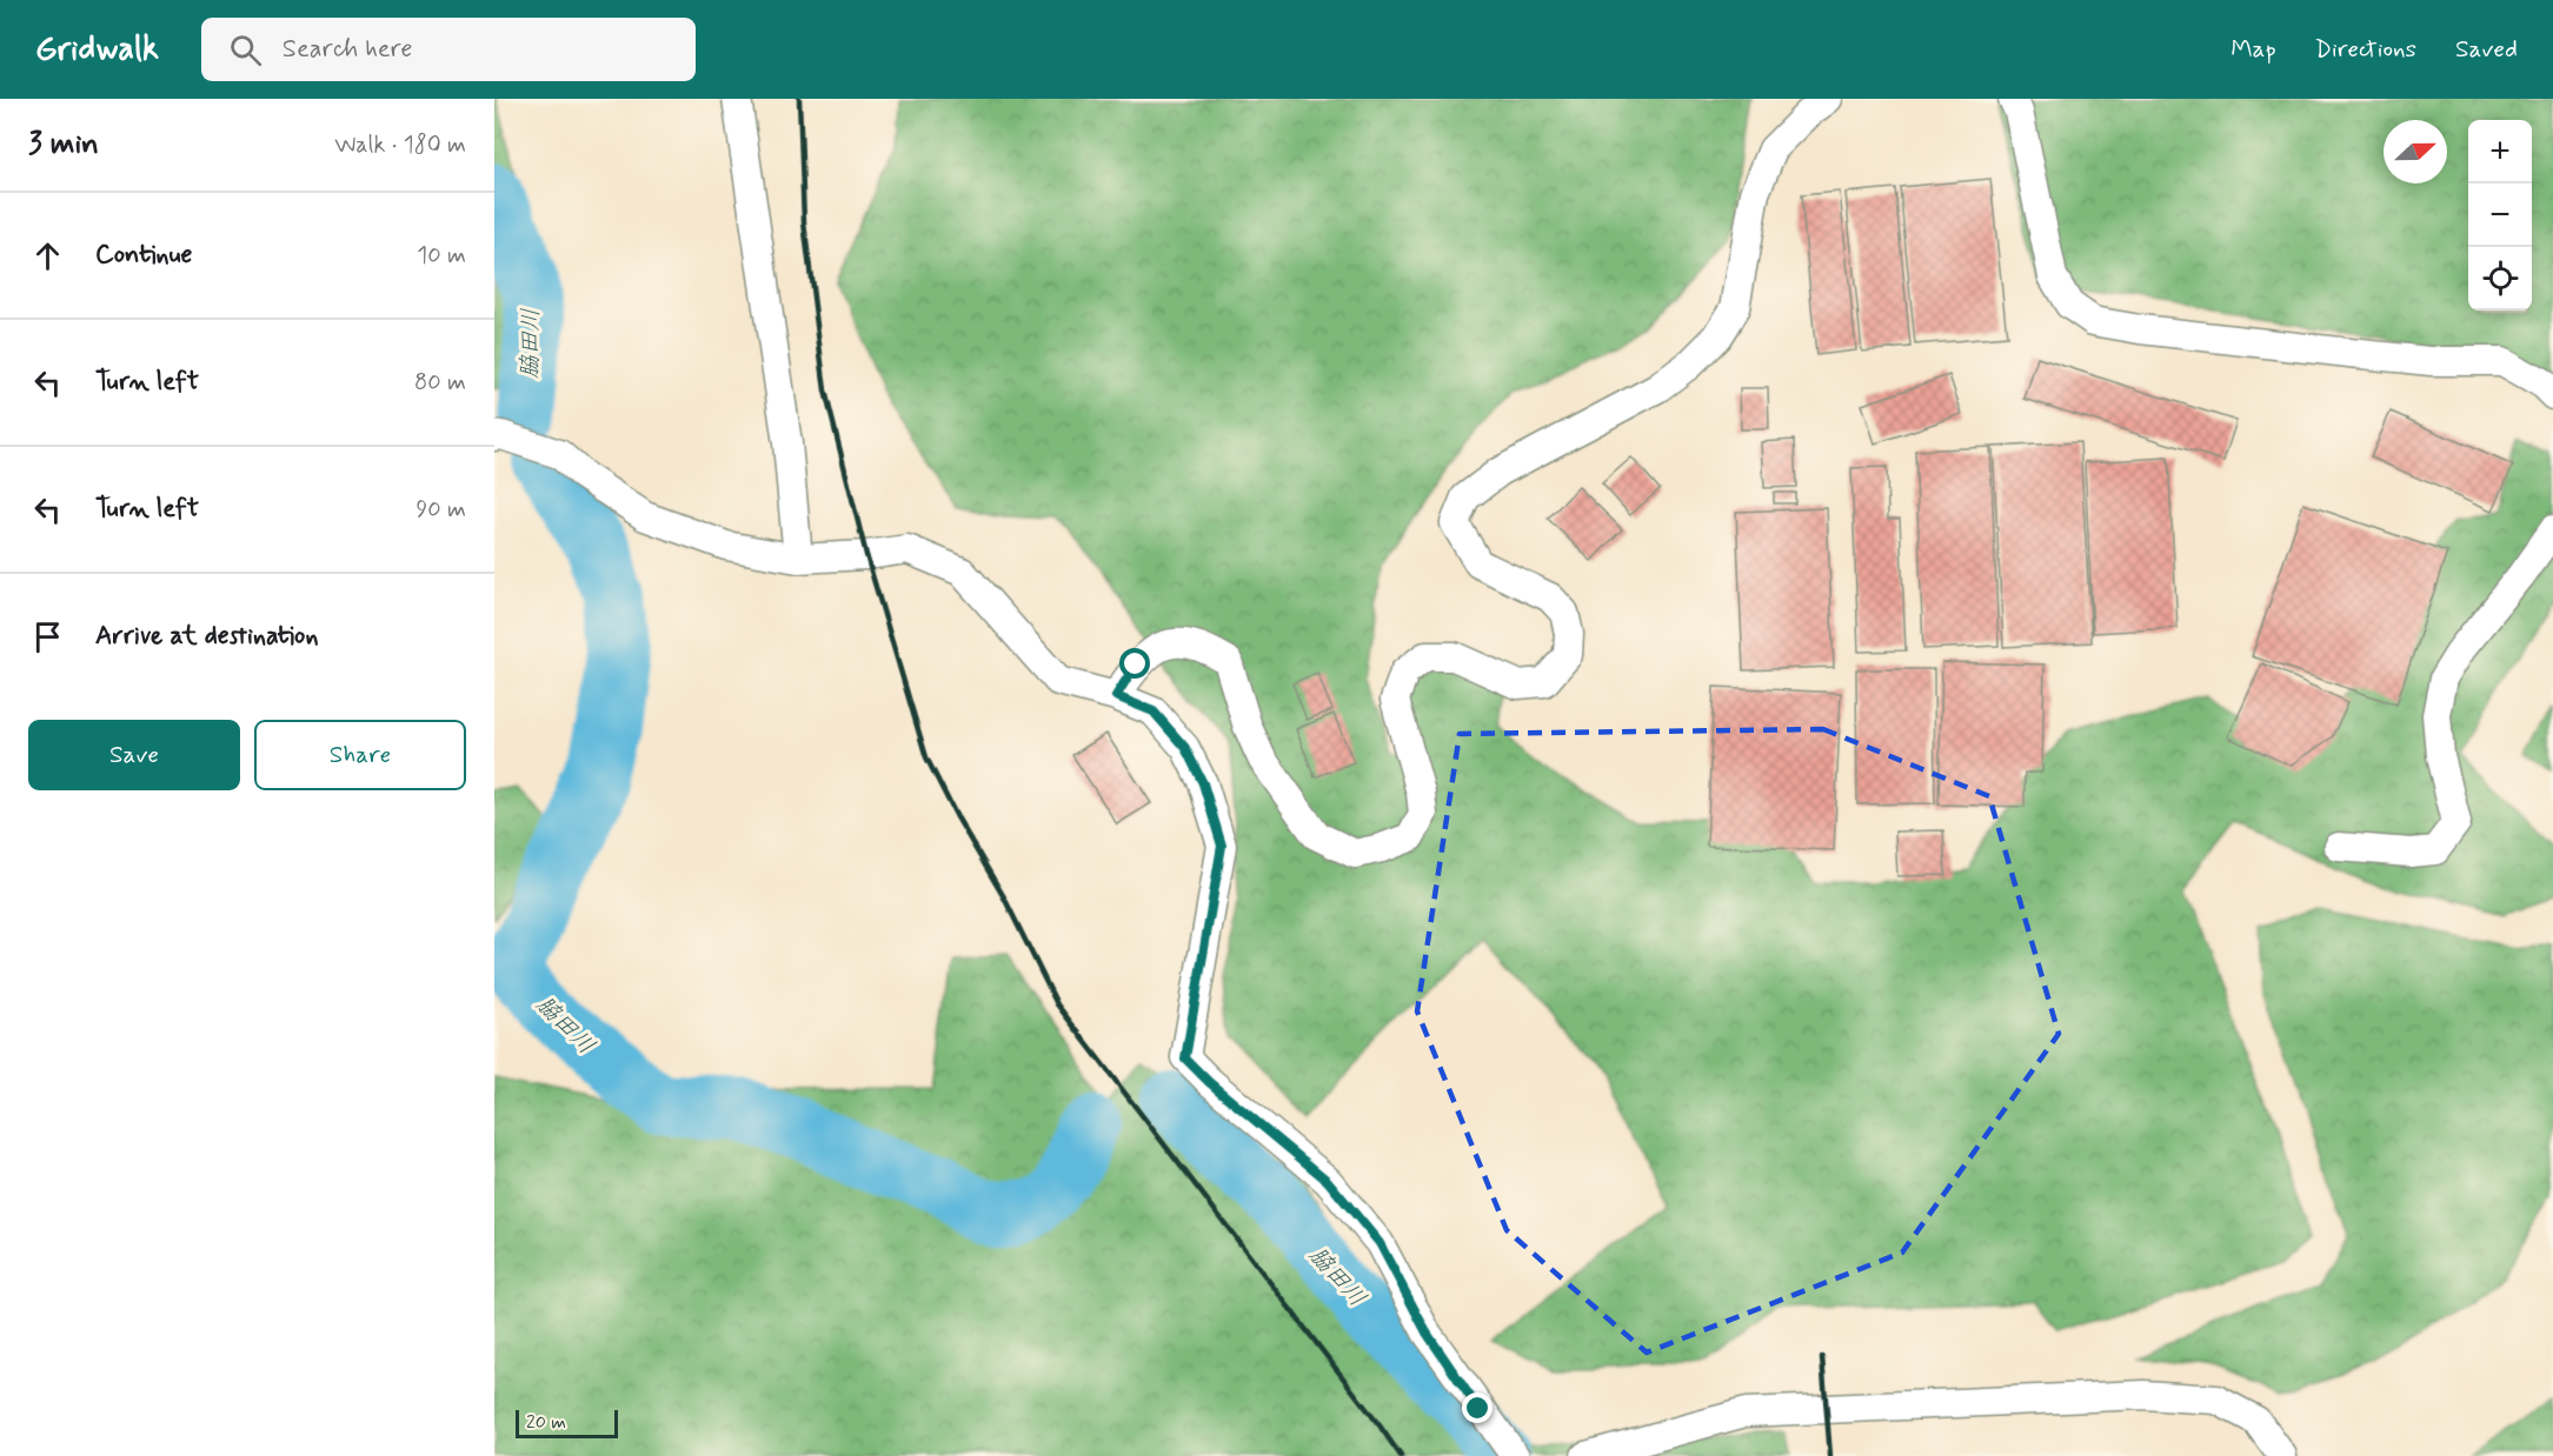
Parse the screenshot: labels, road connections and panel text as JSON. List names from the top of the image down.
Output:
{
  "water": ["脇田川"],
  "scale_bar": "20 m",
  "north": "right",
  "page": {
    "header": "Gridwalk",
    "search": "Search here",
    "nav": ["Map", "Directions", "Saved"],
    "heading": ["3 min", "Walk · 180 m"],
    "map_buttons": ["+", "−"],
    "list": [
      ["Continue", "10 m"],
      ["Turn left", "80 m"],
      ["Turn left", "90 m"],
      "Arrive at destination"
    ],
    "buttons": ["Save", "Share"],
    "scale": "20 m"
  }
}
